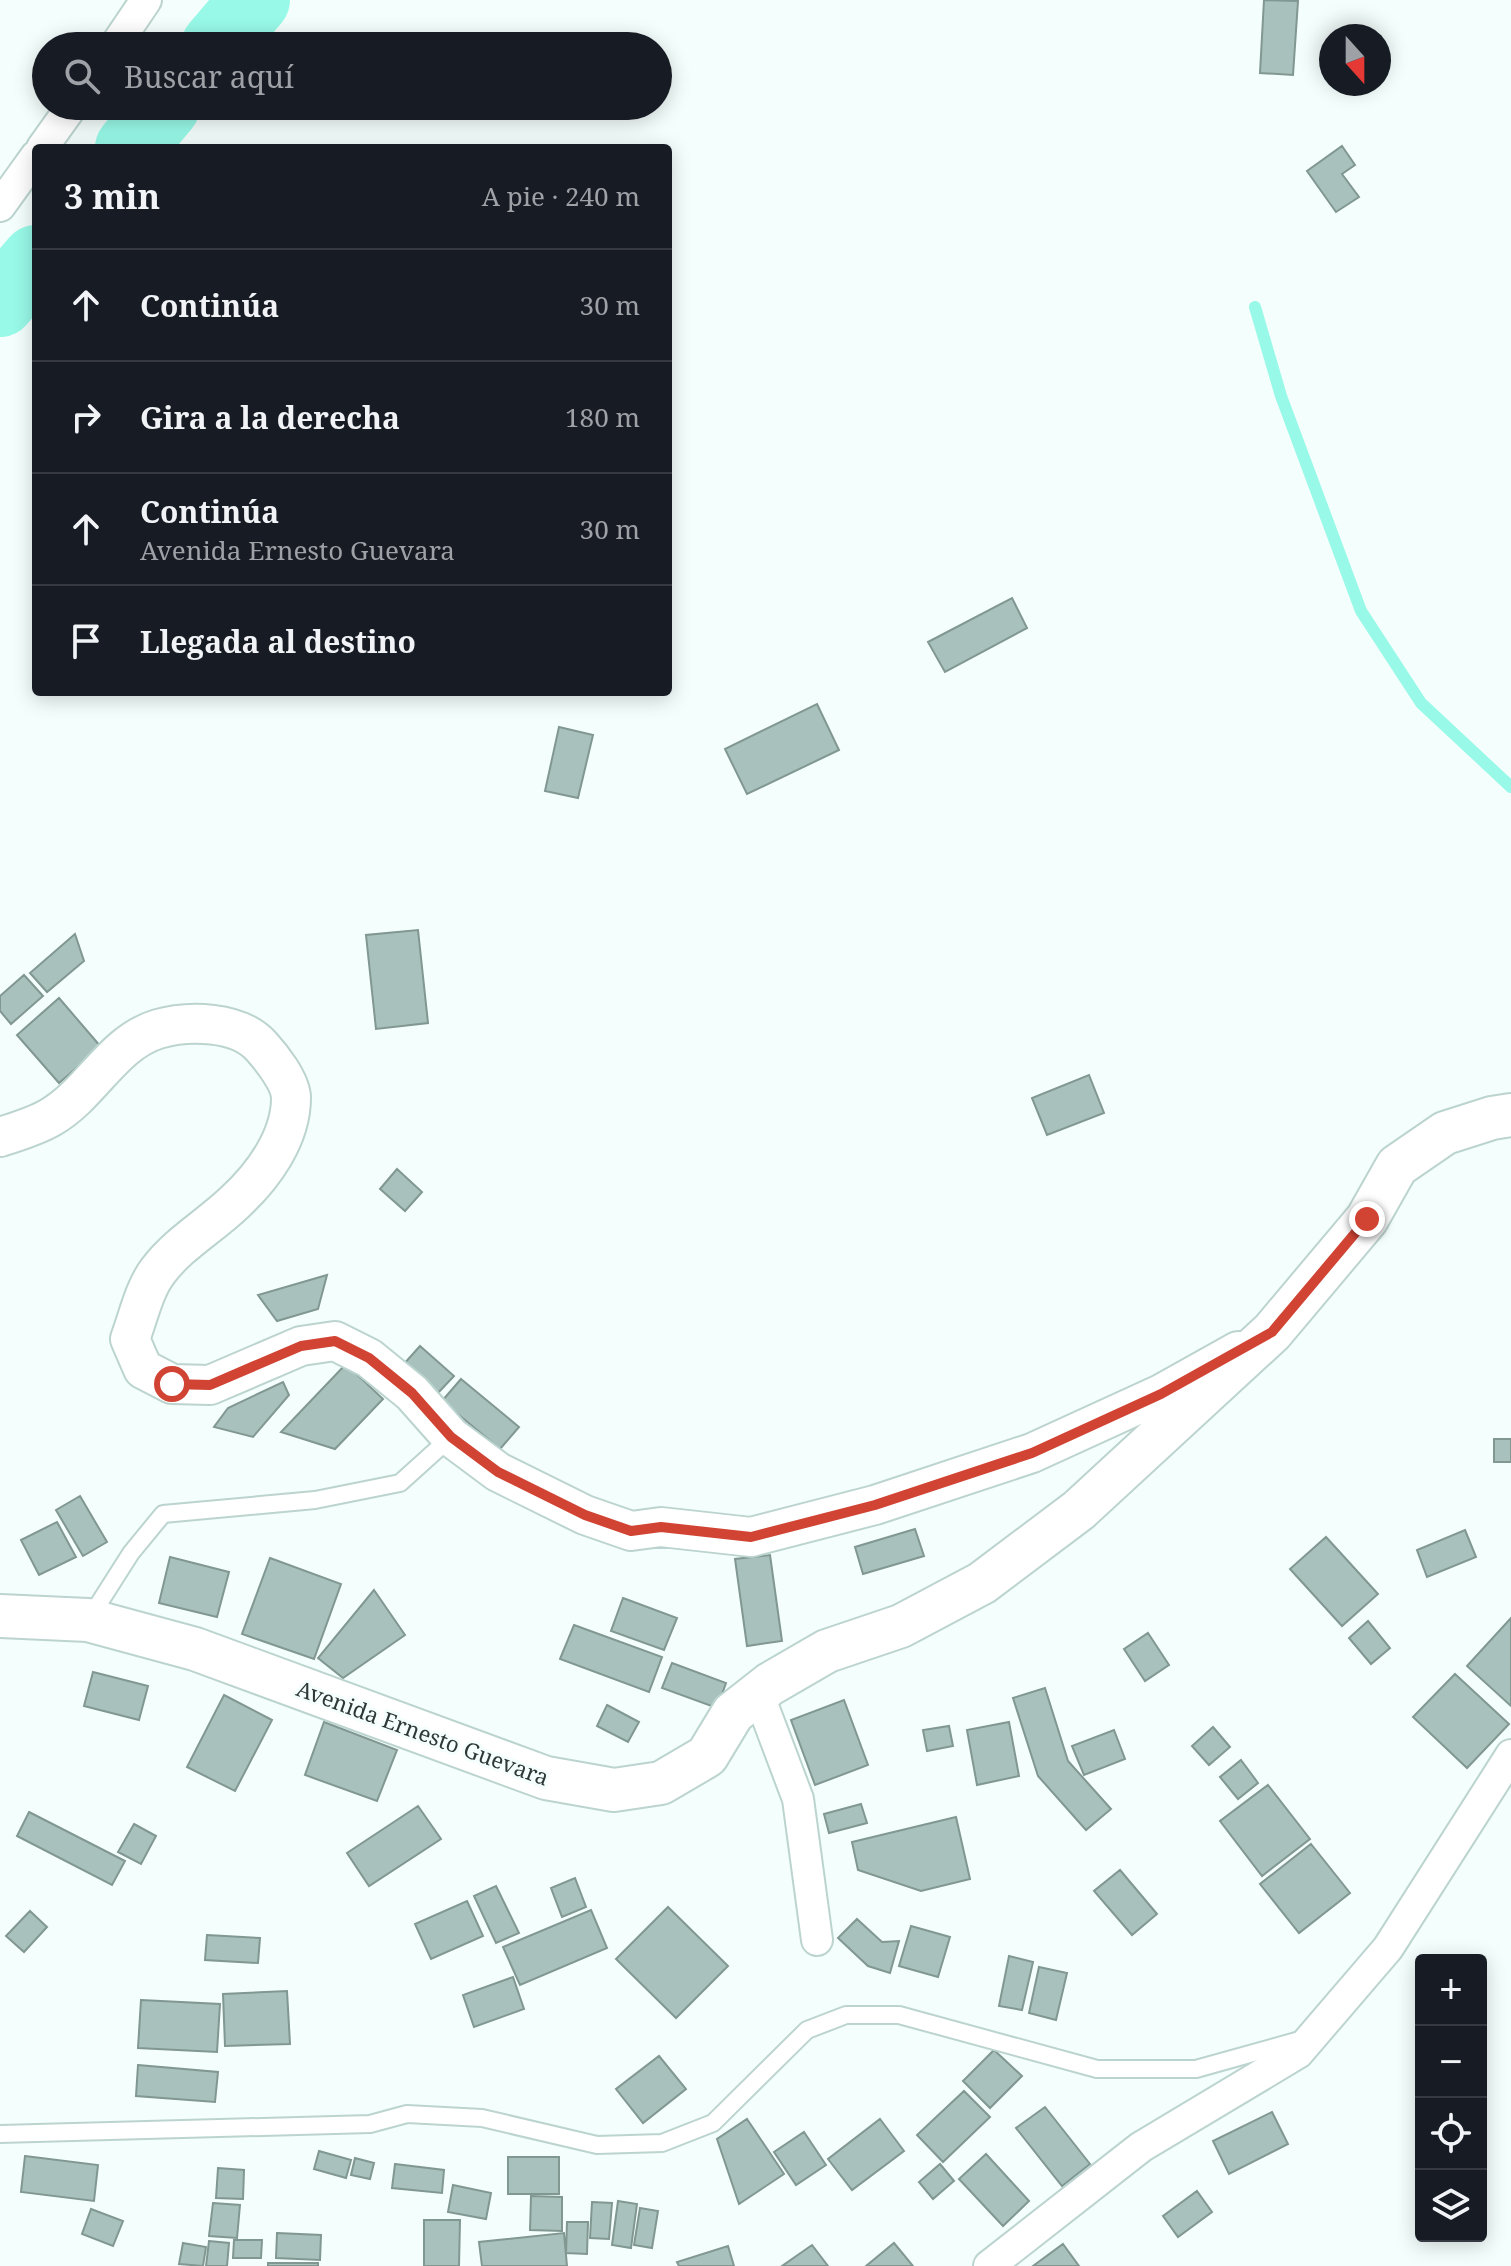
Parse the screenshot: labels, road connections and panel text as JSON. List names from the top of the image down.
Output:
{
  "streets": {
    "main road": ["Avenida Ernesto Guevara"]
  },
  "north": "bottom",
  "page": {
    "search": "Buscar aquí",
    "heading": ["3 min", "A pie · 240 m"],
    "list": [
      ["Continúa", "30 m"],
      ["Gira a la derecha", "180 m"],
      ["Continúa", "Avenida Ernesto Guevara", "30 m"],
      "Llegada al destino"
    ],
    "map_buttons": ["+", "−"]
  }
}
